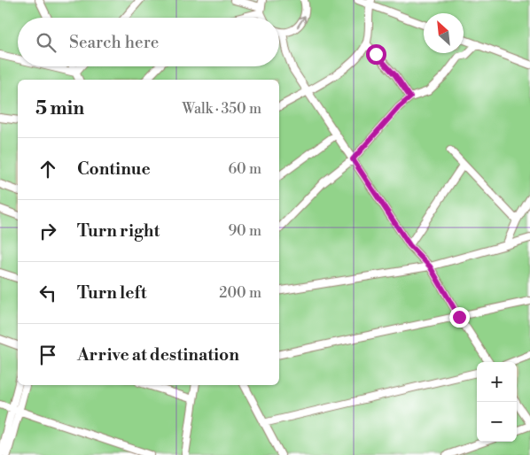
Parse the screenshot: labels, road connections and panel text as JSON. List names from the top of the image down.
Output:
{
  "north": "top left",
  "page": {
    "search": "Search here",
    "heading": ["5 min", "Walk · 350 m"],
    "list": [
      ["Continue", "60 m"],
      ["Turn right", "90 m"],
      ["Turn left", "200 m"],
      "Arrive at destination"
    ],
    "map_buttons": ["+", "−"]
  }
}
